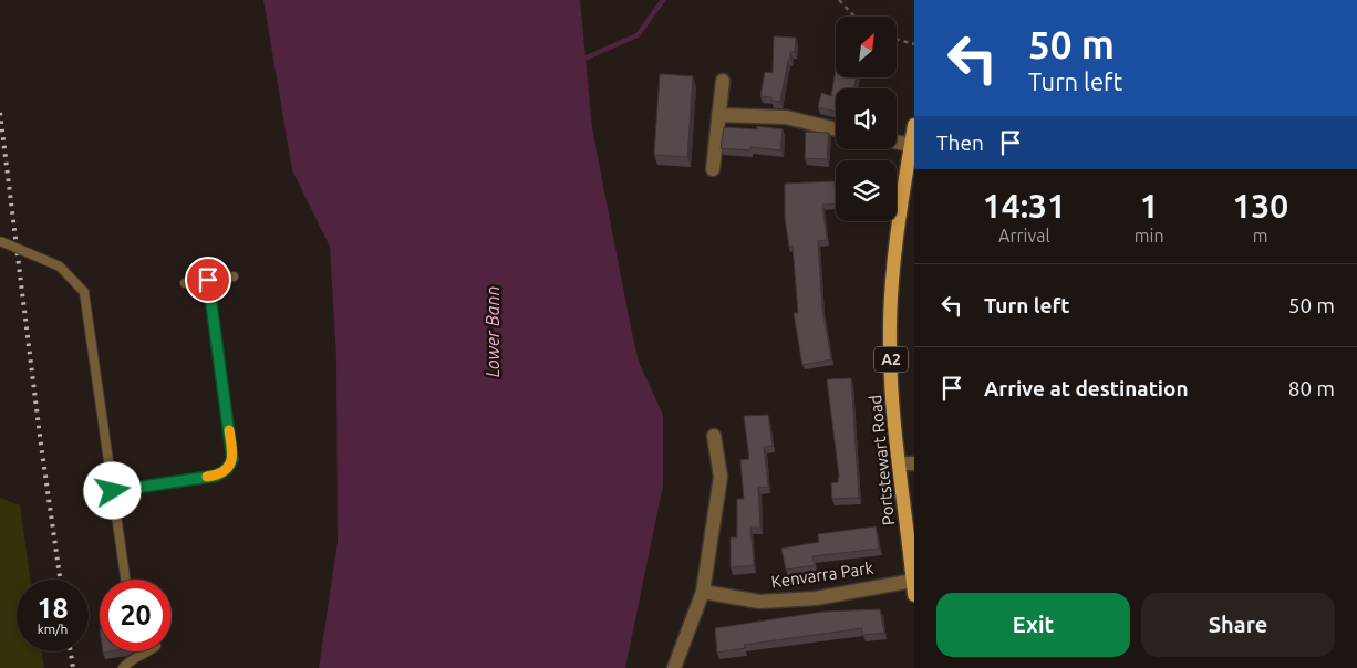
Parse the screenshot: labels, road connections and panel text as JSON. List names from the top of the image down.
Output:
{
  "streets": {
    "main road": ["A2", "Portstewart Road"],
    "street": ["Kenvarra Park"]
  },
  "crossings": [
    ["Portstewart Road", "Kenvarra Park"]
  ],
  "water": ["Lower Bann"],
  "north": "top right",
  "page": {
    "turn": ["50 m", "Turn left"],
    "then": "Then",
    "eta": [
      "14:31",
      "Arrival",
      "1",
      "min",
      "130",
      "m"
    ],
    "list": [
      {
        "name": "Turn left",
        "value": "50 m"
      },
      {
        "name": "Arrive at destination",
        "value": "80 m"
      }
    ],
    "speed": "18 km/h",
    "limit": "20",
    "buttons": ["Exit", "Share"]
  }
}
